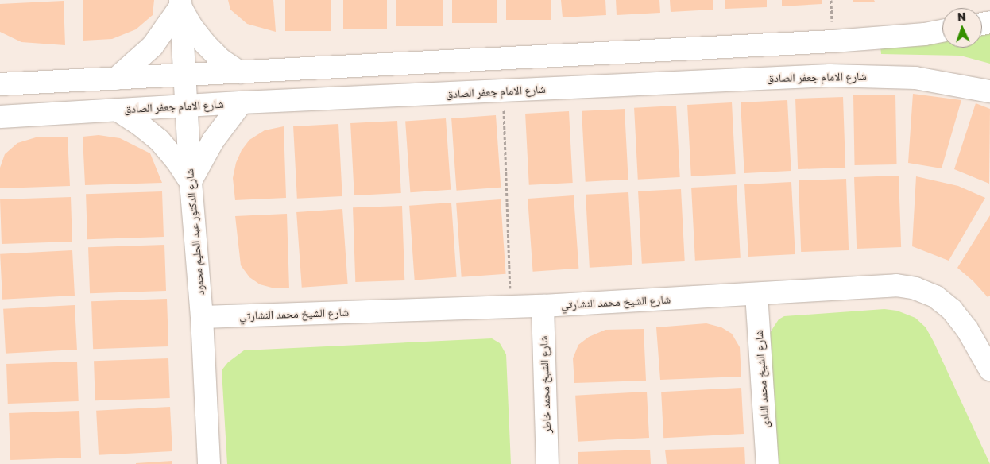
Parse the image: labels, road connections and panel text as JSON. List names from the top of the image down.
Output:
{
  "streets": {
    "street": [
      "شارع الامام جعفر الصادق",
      "شارع الدكتور عبد الحليم محمود",
      "شارع الشيخ محمد النشارتي",
      "شارع الشيخ محمد النادى",
      "شارع الشيخ محمد خاطر"
    ]
  },
  "crossings": [
    ["شارع الامام جعفر الصادق", "شارع الدكتور عبد الحليم محمود"],
    ["شارع الدكتور عبد الحليم محمود", "شارع الشيخ محمد النشارتي"],
    ["شارع الشيخ محمد النشارتي", "شارع الشيخ محمد النادى"],
    ["شارع الشيخ محمد النشارتي", "شارع الشيخ محمد خاطر"]
  ],
  "north": "top"
}
